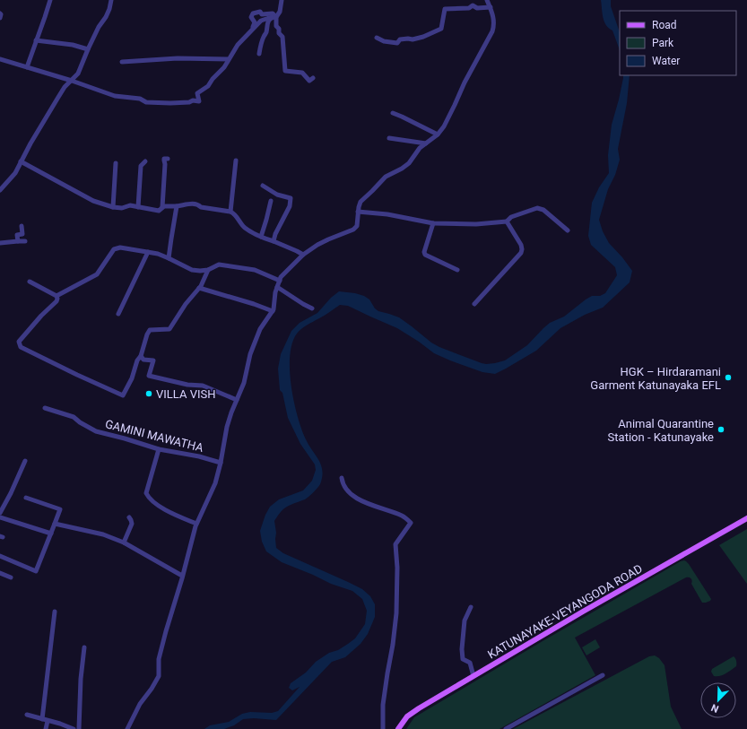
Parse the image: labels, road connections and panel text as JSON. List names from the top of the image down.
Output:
{
  "streets": {
    "main road": ["KATUNAYAKE-VEYANGODA ROAD"],
    "street": ["GAMINI MAWATHA"]
  },
  "places": ["HGK – Hirdaramani Garment Katunayaka EFL", "VILLA VISH", "Animal Quarantine Station - Katunayake"],
  "legend": ["Road", "Park", "Water"],
  "north": "bottom left"
}
